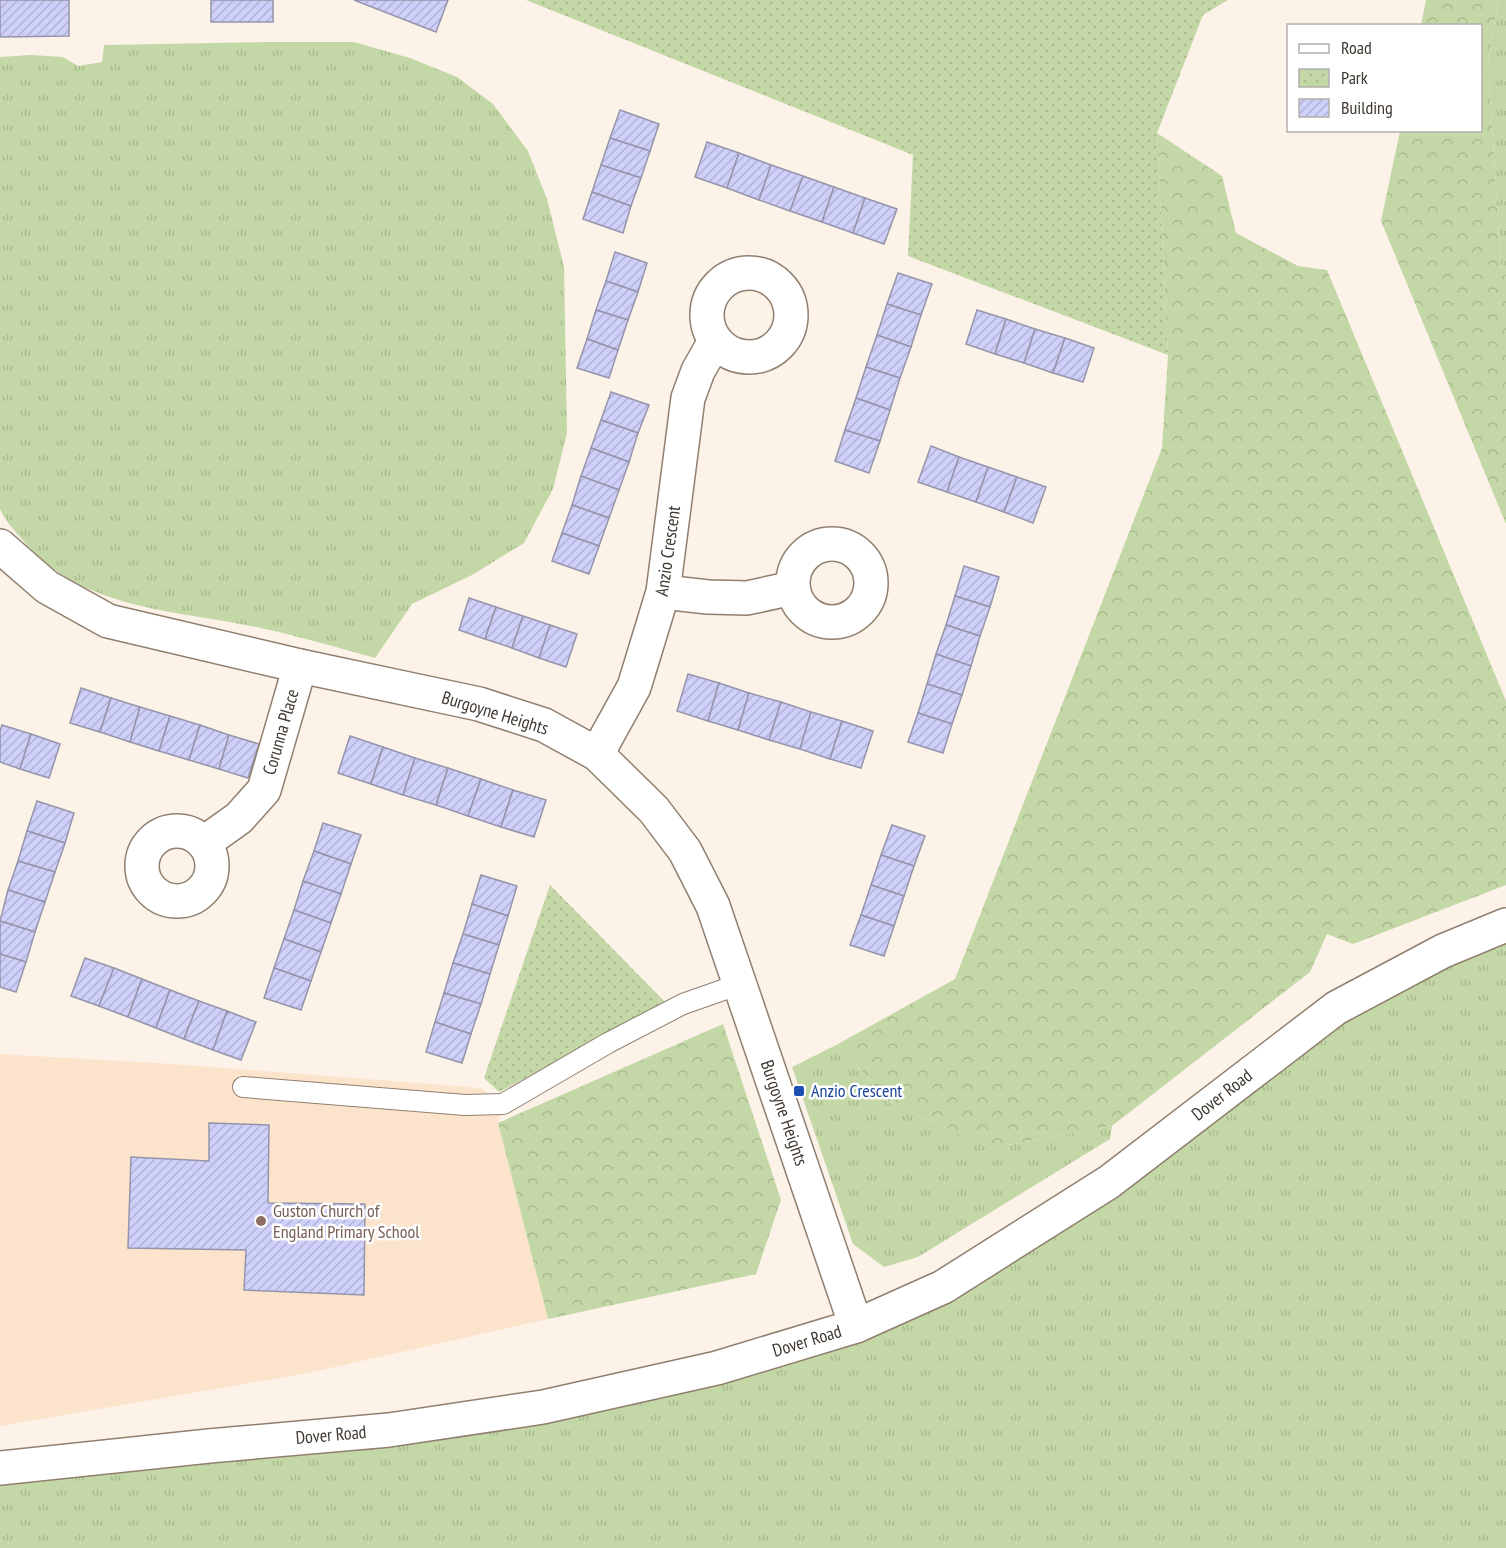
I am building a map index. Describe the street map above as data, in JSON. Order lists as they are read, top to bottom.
{
  "streets": {
    "street": [
      "Anzio Crescent",
      "Burgoyne Heights",
      "Corunna Place",
      "Dover Road"
    ]
  },
  "crossings": [
    ["Anzio Crescent", "Burgoyne Heights"],
    ["Burgoyne Heights", "Corunna Place"],
    ["Burgoyne Heights", "Dover Road"]
  ],
  "places": {
    "transit": ["Anzio Crescent"],
    "other": ["Guston Church of England Primary School"]
  },
  "legend": ["Road", "Park", "Building"]
}
